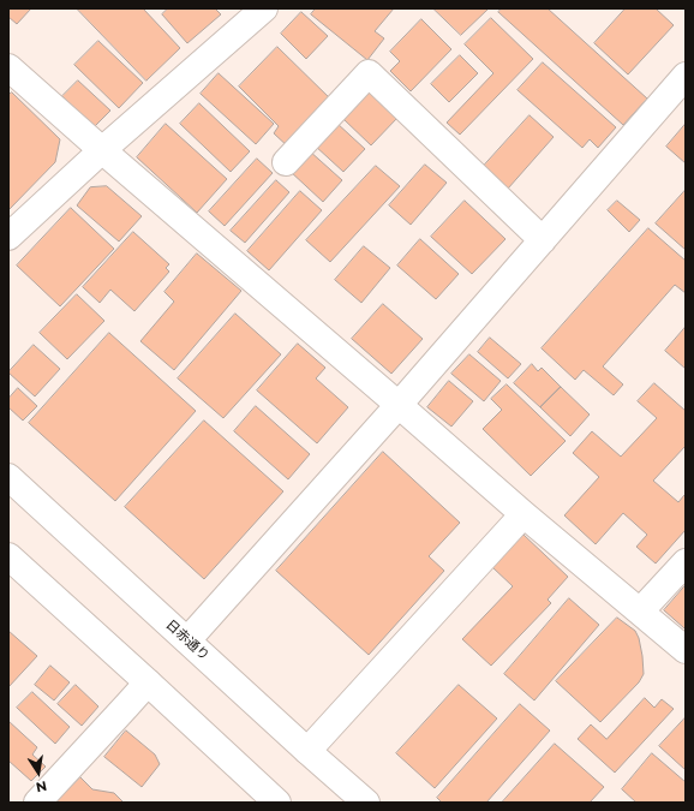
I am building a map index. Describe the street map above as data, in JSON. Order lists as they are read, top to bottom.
{
  "streets": {
    "street": ["日赤通り"]
  },
  "north": "bottom"
}
